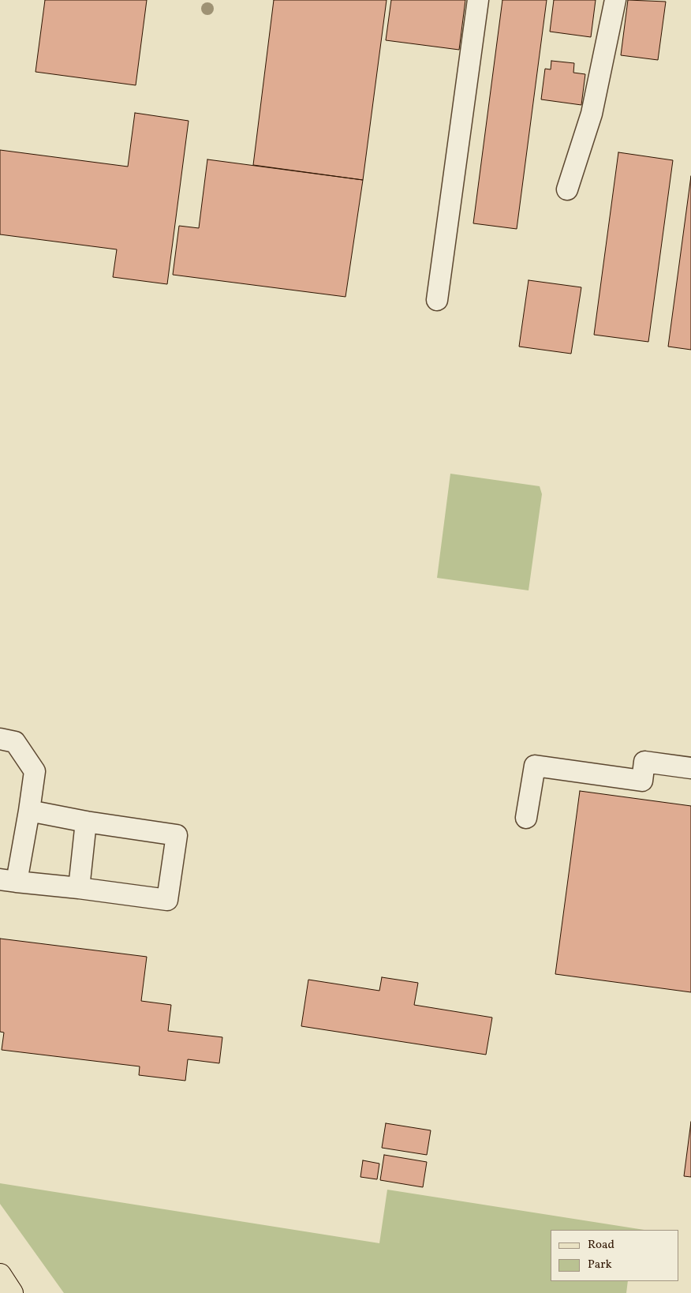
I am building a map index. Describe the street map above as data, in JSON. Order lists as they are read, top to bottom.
{
  "legend": ["Road", "Park"]
}
